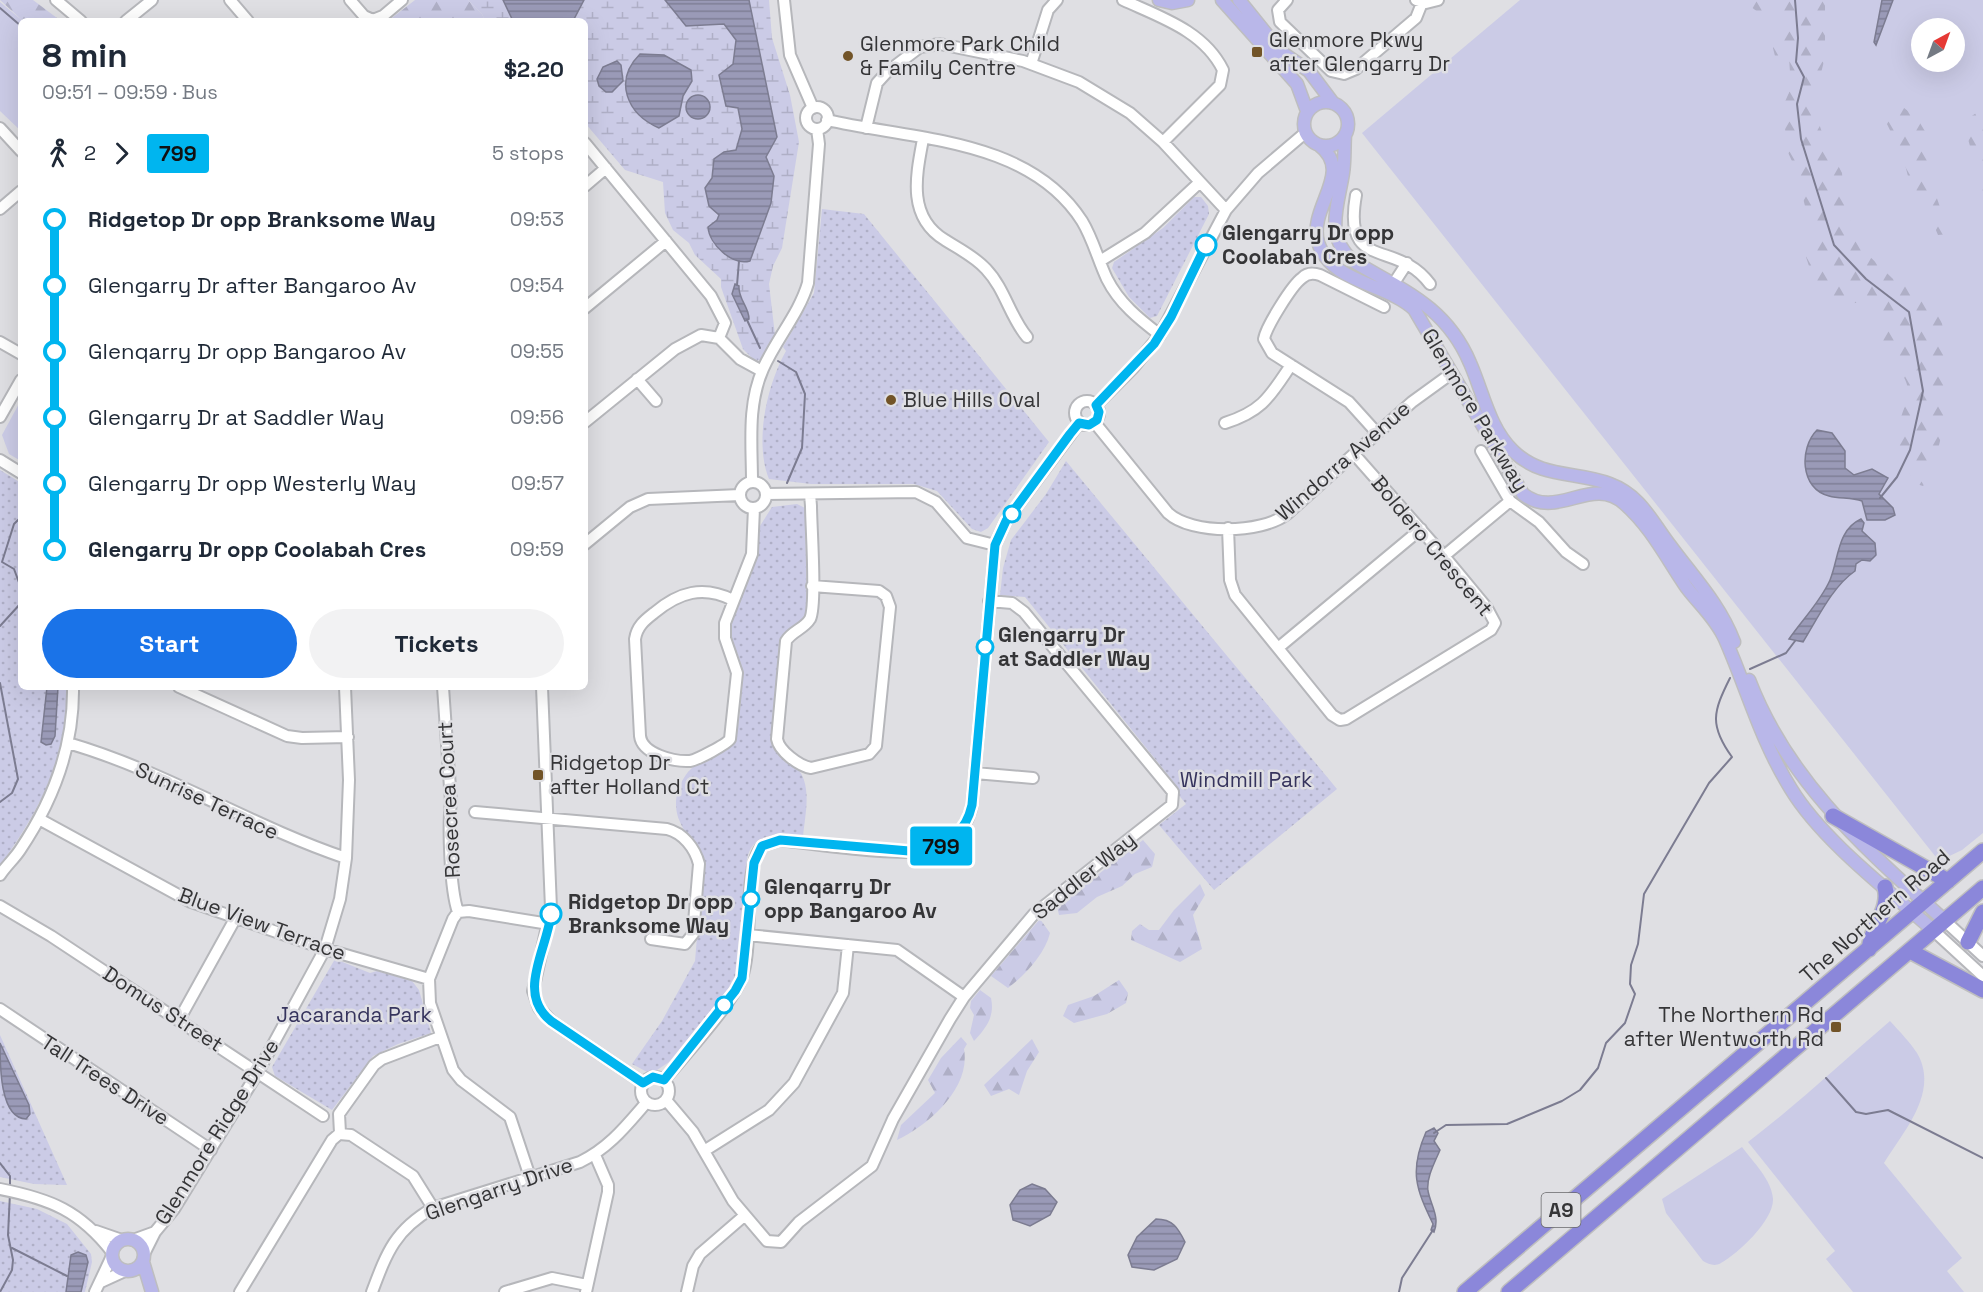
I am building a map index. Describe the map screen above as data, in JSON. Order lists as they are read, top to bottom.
{
  "streets": {
    "highway": ["The Northern Road", "A9"],
    "main road": ["Glenmore Parkway"],
    "street": [
      "Windorra Avenue",
      "Boldero Crescent",
      "Rosecrea Court",
      "Sunrise Terrace",
      "Saddler Way",
      "Blue View Terrace",
      "Domus Street",
      "Tall Trees Drive",
      "Glenmore Ridge Drive",
      "Glengarry Drive"
    ]
  },
  "crossings": [
    ["Glenmore Parkway", "Windorra Avenue"],
    ["Glenmore Parkway", "The Northern Road"],
    ["Glenmore Parkway", "A9"],
    ["Windorra Avenue", "Boldero Crescent"],
    ["Sunrise Terrace", "Glenmore Ridge Drive"],
    ["Blue View Terrace", "Glenmore Ridge Drive"],
    ["Domus Street", "Glenmore Ridge Drive"],
    ["Tall Trees Drive", "Glenmore Ridge Drive"]
  ],
  "parks": ["Windmill Park", "Jacaranda Park"],
  "places": {
    "transit": ["Glenmore Pkwy after Glengarry Dr", "Ridgetop Dr after Holland Ct", "The Northern Rd after Wentworth Rd"],
    "other": [
      "Glenmore Park Child & Family Centre",
      "Glengarry Dr opp Coolabah Cres",
      "Blue Hills Oval",
      "Glengarry Dr at Saddler Way",
      "Glenqarry Dr opp Bangaroo Av",
      "Ridgetop Dr opp Branksome Way"
    ]
  },
  "lines": ["bus line 799"],
  "north": "top right",
  "page": {
    "on_map": "799",
    "heading": ["8 min", "09:51 – 09:59 · Bus", "$2.20"],
    "legs": ["2", "799", "5 stops"],
    "list": [
      {
        "name": "Ridgetop Dr opp Branksome Way",
        "value": "09:53"
      },
      {
        "name": "Glengarry Dr after Bangaroo Av",
        "value": "09:54"
      },
      {
        "name": "Glenqarry Dr opp Bangaroo Av",
        "value": "09:55"
      },
      {
        "name": "Glengarry Dr at Saddler Way",
        "value": "09:56"
      },
      {
        "name": "Glengarry Dr opp Westerly Way",
        "value": "09:57"
      },
      {
        "name": "Glengarry Dr opp Coolabah Cres",
        "value": "09:59"
      }
    ],
    "buttons": ["Start", "Tickets"]
  }
}
